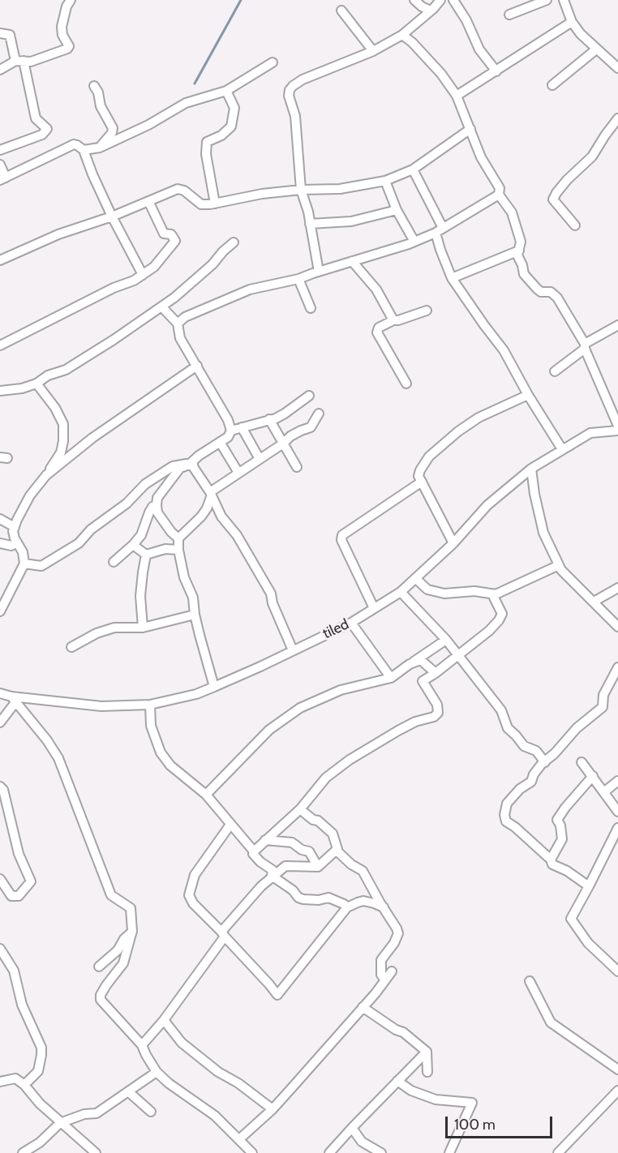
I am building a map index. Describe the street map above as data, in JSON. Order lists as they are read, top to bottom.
{
  "streets": {
    "street": ["tiled"]
  },
  "scale_bar": "100 m"
}
